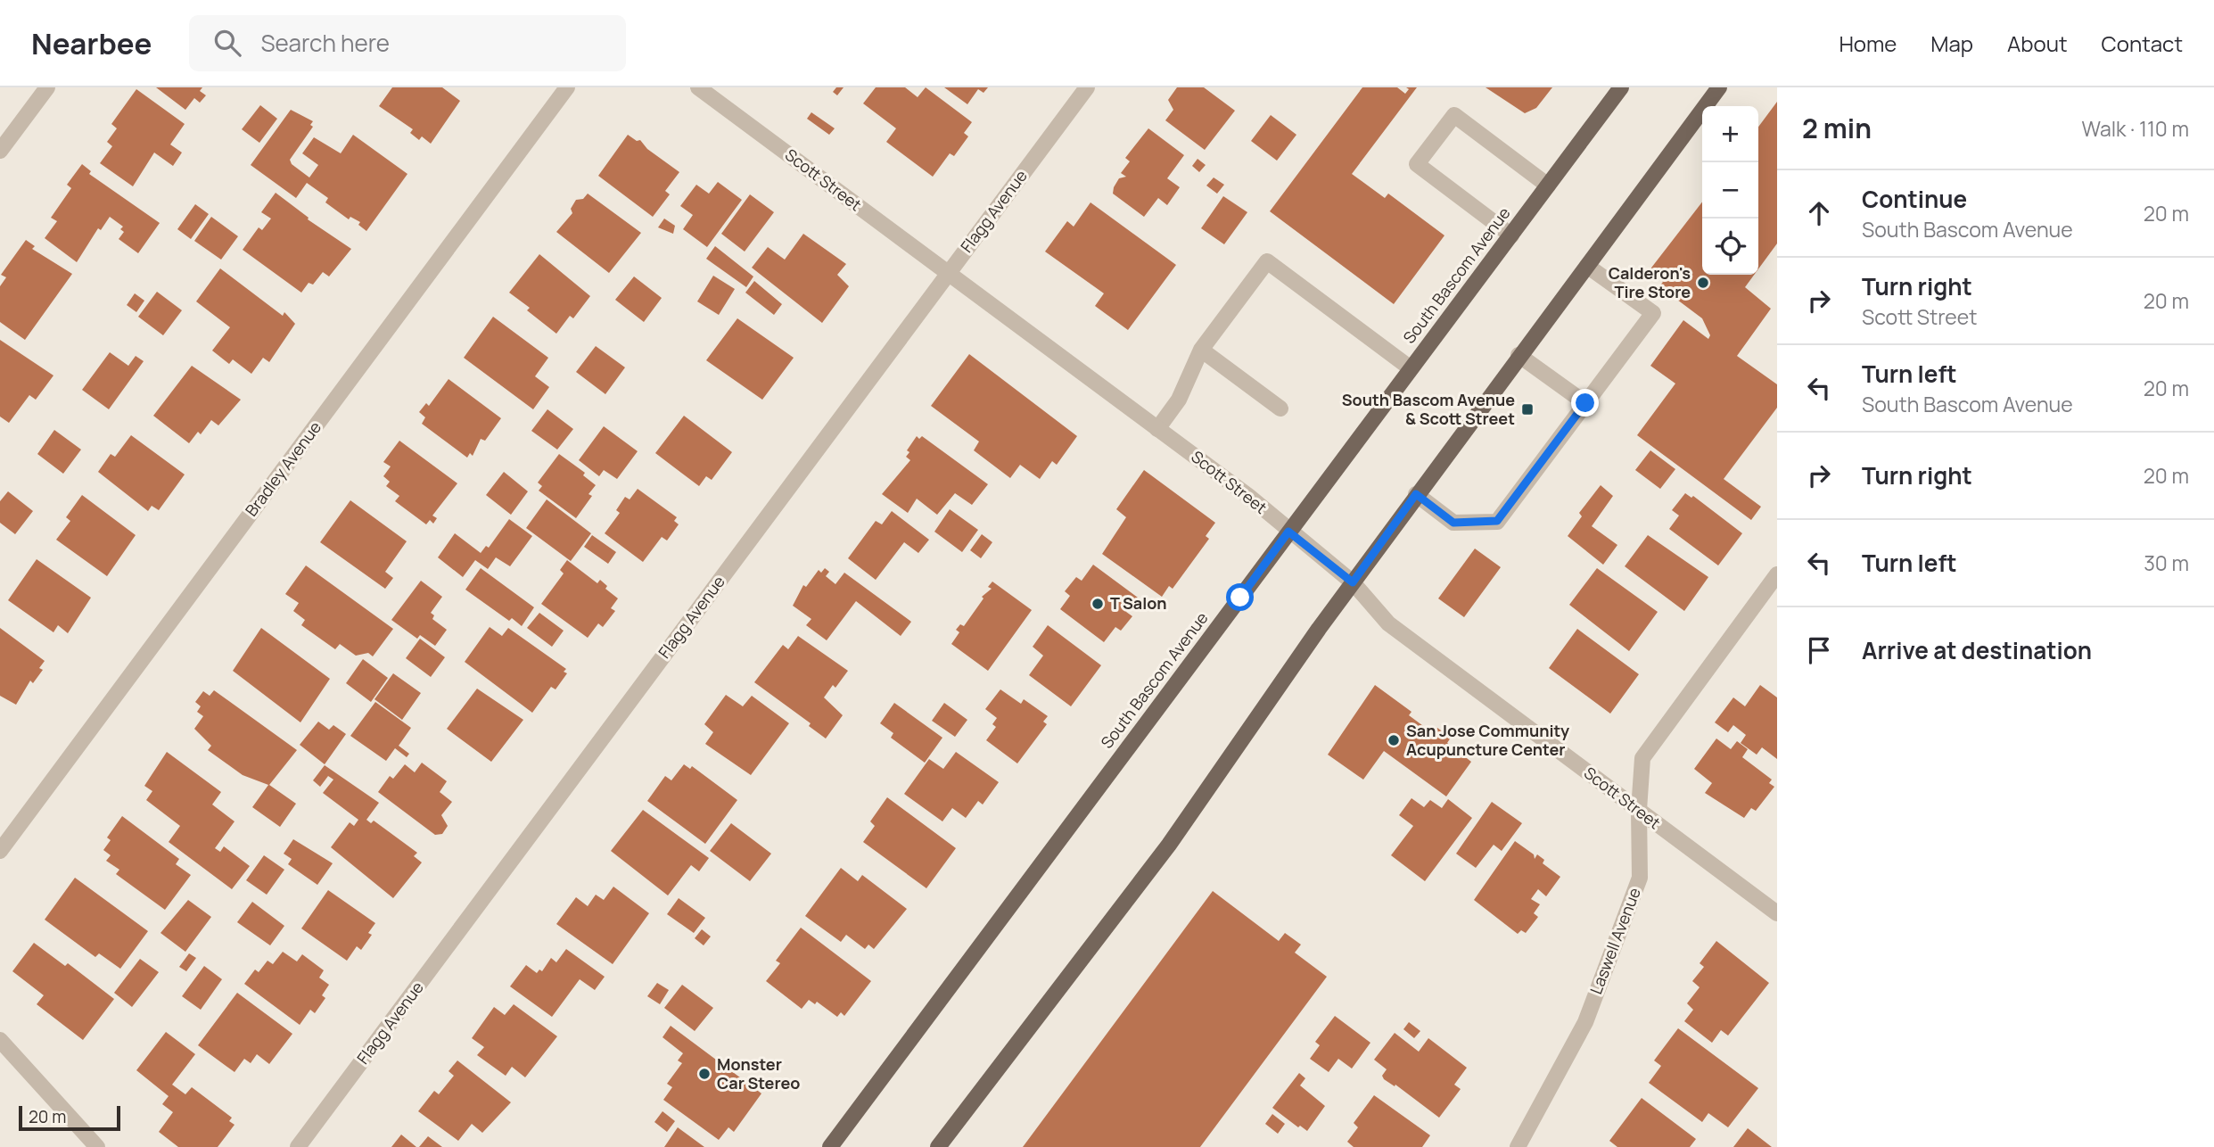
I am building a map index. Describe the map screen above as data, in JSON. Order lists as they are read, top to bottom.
{
  "streets": {
    "main road": ["South Bascom Avenue"],
    "street": [
      "Scott Street",
      "Flagg Avenue",
      "Bradley Avenue",
      "Laswell Avenue"
    ]
  },
  "crossings": [
    ["Scott Street", "Flagg Avenue"],
    ["Scott Street", "South Bascom Avenue"],
    ["Scott Street", "Laswell Avenue"]
  ],
  "places": {
    "other": [
      "Calderon's Tire Store",
      "T Salon",
      "San Jose Community Acupuncture Center",
      "Monster Car Stereo"
    ],
    "transit": ["South Bascom Avenue & Scott Street"]
  },
  "scale_bar": "20 m",
  "page": {
    "header": "Nearbee",
    "search": "Search here",
    "nav": [
      "Home",
      "Map",
      "About",
      "Contact"
    ],
    "heading": ["2 min", "Walk · 110 m"],
    "map_buttons": ["+", "−"],
    "list": [
      ["Continue", "South Bascom Avenue", "20 m"],
      ["Turn right", "Scott Street", "20 m"],
      ["Turn left", "South Bascom Avenue", "20 m"],
      ["Turn right", "20 m"],
      ["Turn left", "30 m"],
      "Arrive at destination"
    ],
    "scale": "20 m"
  }
}
